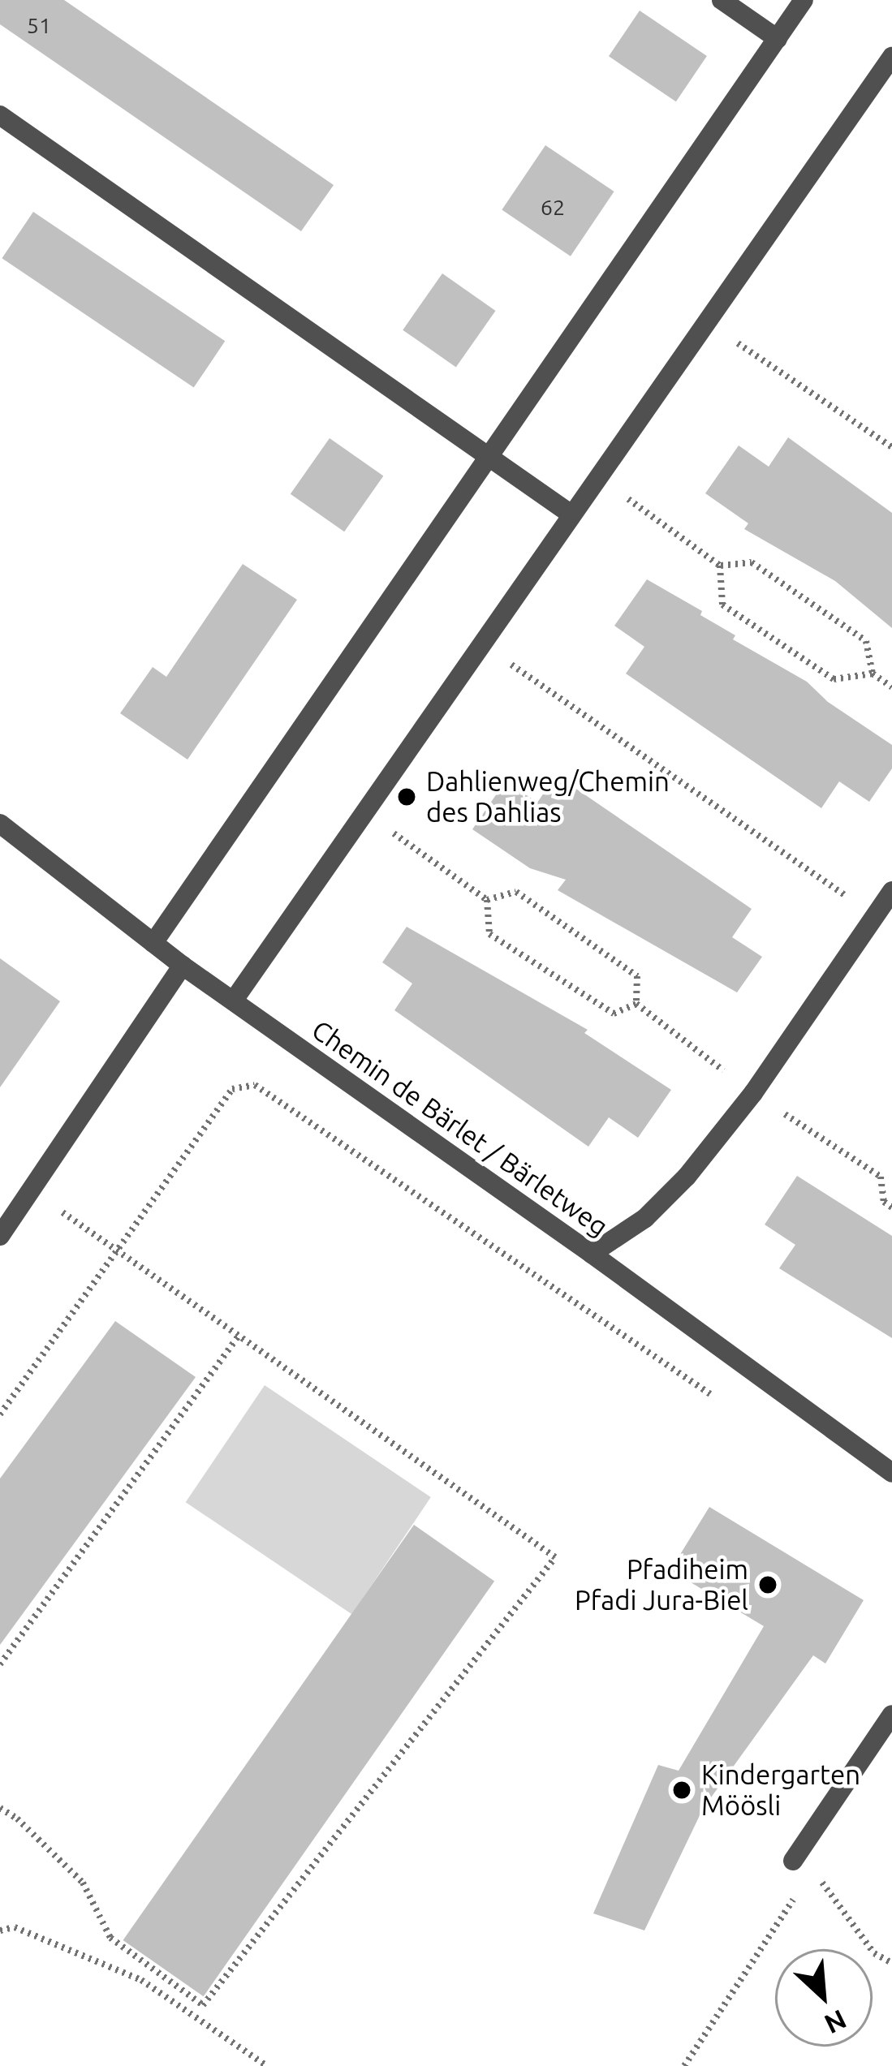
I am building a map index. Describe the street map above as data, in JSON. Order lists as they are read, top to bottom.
{
  "streets": {
    "street": ["Chemin de Bärlet / Bärletweg"]
  },
  "places": ["Dahlienweg/Chemin des Dahlias", "Pfadiheim Pfadi Jura-Biel", "Kindergarten Möösli"],
  "house_numbers": ["51", "62"],
  "north": "bottom right"
}
